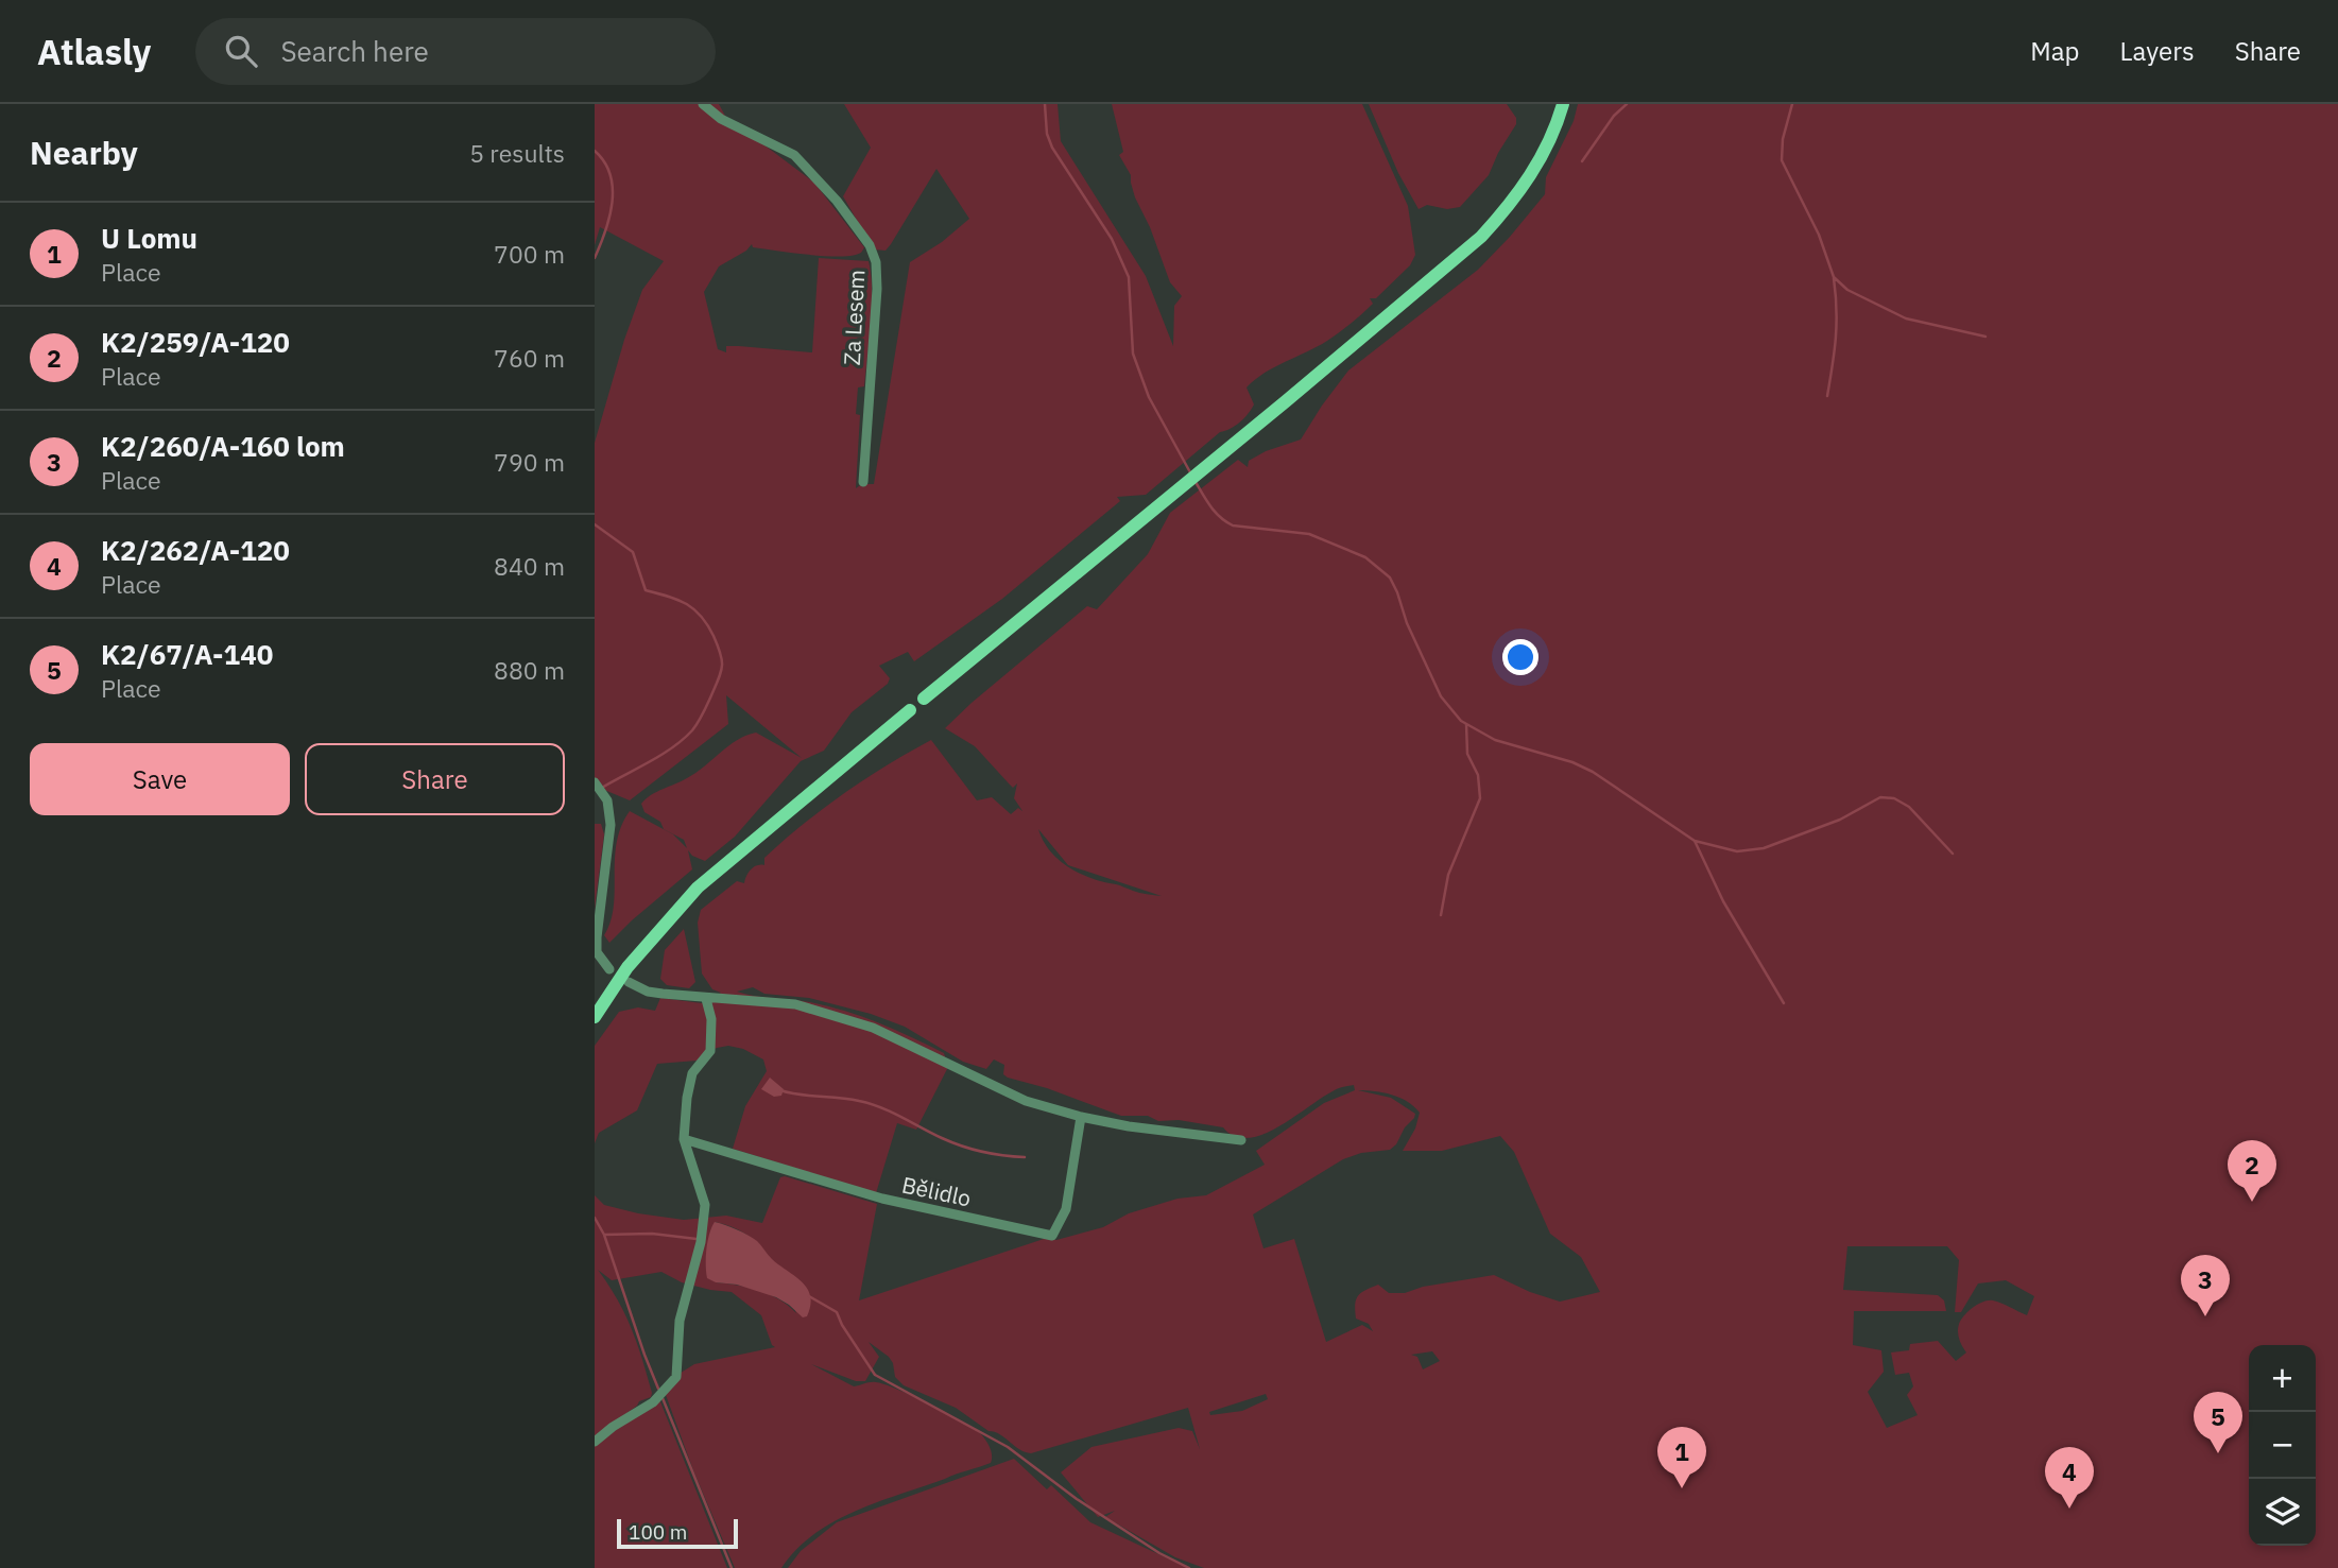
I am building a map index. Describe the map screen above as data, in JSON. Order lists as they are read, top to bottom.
{
  "streets": {
    "street": ["Za Lesem", "Bělidlo"]
  },
  "scale_bar": "100 m",
  "page": {
    "header": "Atlasly",
    "search": "Search here",
    "nav": ["Map", "Layers", "Share"],
    "heading": ["Nearby", "5 results"],
    "list": [
      {
        "mark": "1",
        "name": "U Lomu",
        "note": "Place",
        "value": "700 m"
      },
      {
        "mark": "2",
        "name": "K2/259/A-120",
        "note": "Place",
        "value": "760 m"
      },
      {
        "mark": "3",
        "name": "K2/260/A-160 lom",
        "note": "Place",
        "value": "790 m"
      },
      {
        "mark": "4",
        "name": "K2/262/A-120",
        "note": "Place",
        "value": "840 m"
      },
      {
        "mark": "5",
        "name": "K2/67/A-140",
        "note": "Place",
        "value": "880 m"
      }
    ],
    "buttons": ["Save", "Share"],
    "pins": [
      "2",
      "3",
      "5",
      "1",
      "4"
    ],
    "map_buttons": ["+", "−"],
    "scale": "100 m"
  }
}
